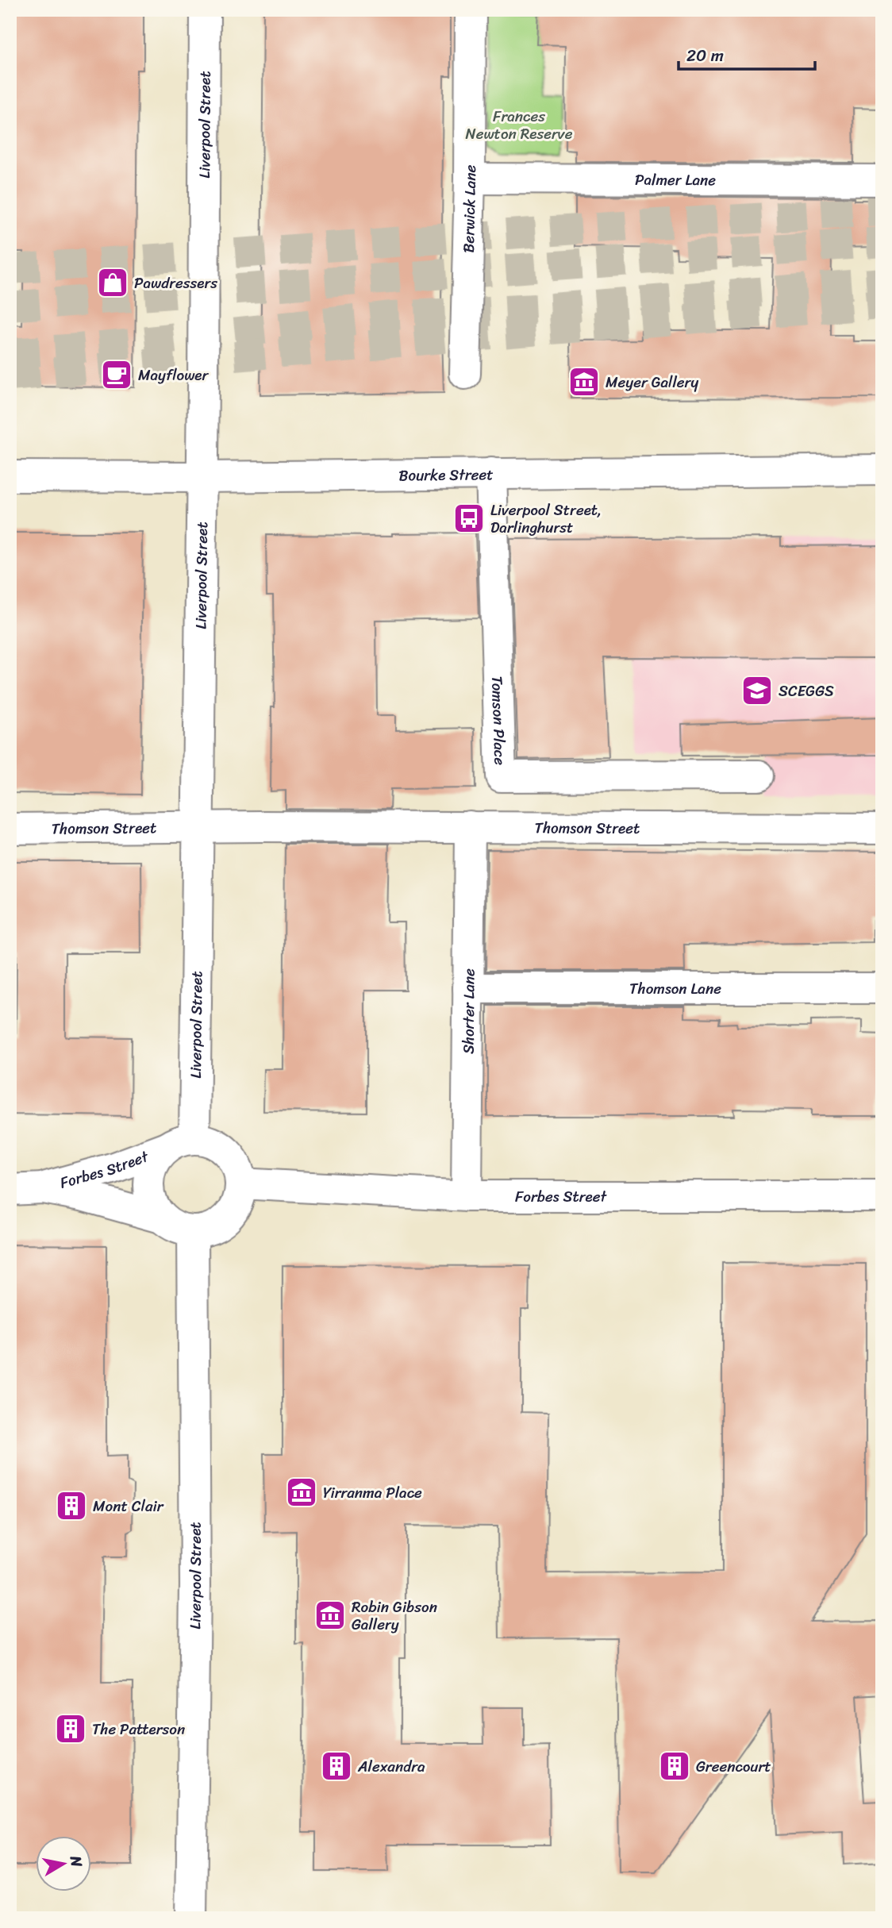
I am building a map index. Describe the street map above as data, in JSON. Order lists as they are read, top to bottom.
{
  "streets": {
    "street": [
      "Liverpool Street",
      "Palmer Lane",
      "Berwick Lane",
      "Bourke Street",
      "Tomson Place",
      "Thomson Street",
      "Thomson Lane",
      "Shorter Lane",
      "Forbes Street"
    ]
  },
  "crossings": [
    ["Liverpool Street", "Bourke Street"],
    ["Liverpool Street", "Thomson Street"],
    ["Liverpool Street", "Forbes Street"],
    ["Palmer Lane", "Berwick Lane"],
    ["Bourke Street", "Tomson Place"],
    ["Thomson Street", "Shorter Lane"],
    ["Thomson Lane", "Shorter Lane"],
    ["Shorter Lane", "Forbes Street"]
  ],
  "parks": ["Frances Newton Reserve"],
  "places": {
    "shop": ["Pawdressers"],
    "cafe": ["Mayflower"],
    "museum": ["Meyer Gallery", "Yirranma Place", "Robin Gibson Gallery"],
    "bus stop": ["Liverpool Street, Darlinghurst"],
    "school or university": ["SCEGGS"],
    "building": [
      "Mont Clair",
      "The Patterson",
      "Alexandra",
      "Greencourt"
    ]
  },
  "scale_bar": "20 m",
  "north": "right"
}
